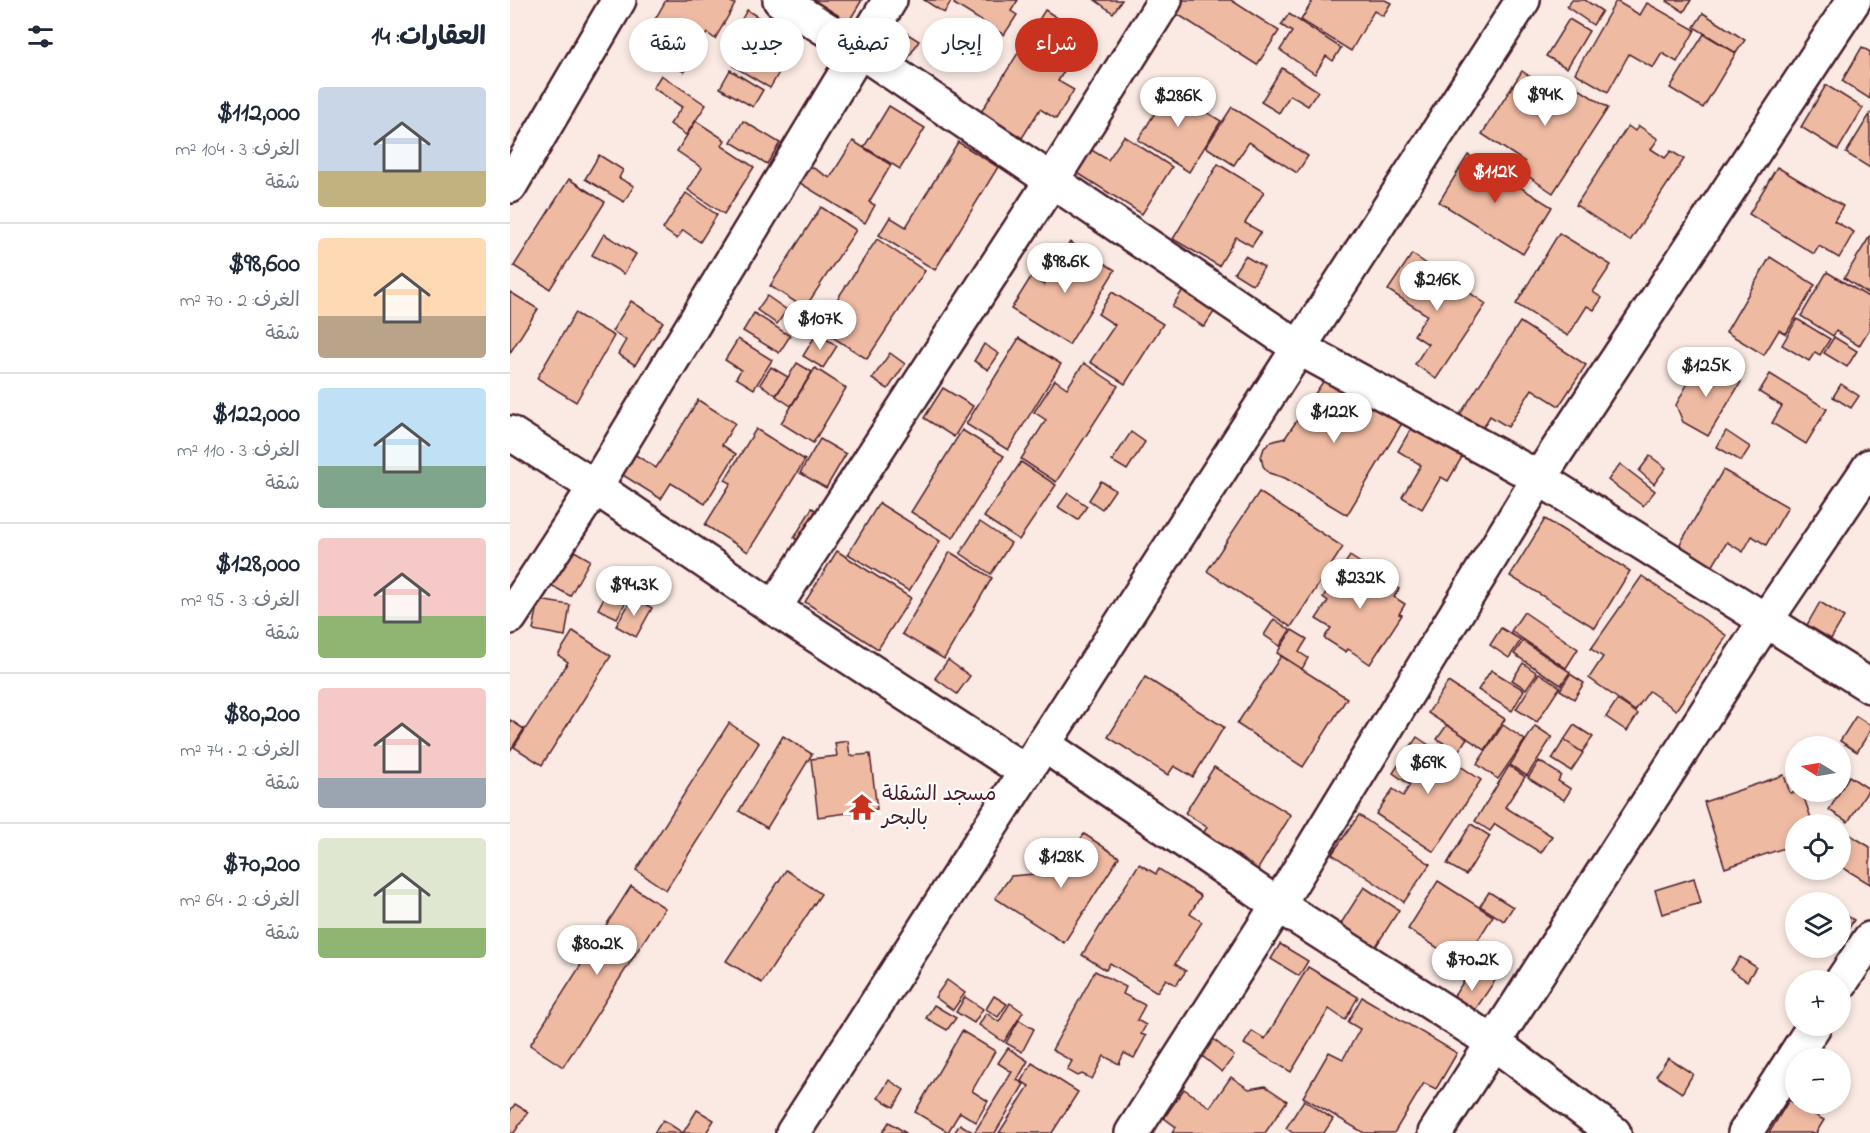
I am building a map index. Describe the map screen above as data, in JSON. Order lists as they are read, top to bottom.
{
  "places": {
    "temple": ["مسجد الشقلة بالبحر"]
  },
  "north": "left",
  "page": {
    "heading": "العقارات: 14",
    "chip": [
      "شراء",
      "إيجار",
      "تصفية",
      "جديد",
      "شقة"
    ],
    "list": [
      {
        "name": "$112,000",
        "note": "الغرف: 3 · 104 m² · شقة"
      },
      {
        "name": "$98,600",
        "note": "الغرف: 2 · 70 m² · شقة"
      },
      {
        "name": "$122,000",
        "note": "الغرف: 3 · 110 m² · شقة"
      },
      {
        "name": "$128,000",
        "note": "الغرف: 3 · 95 m² · شقة"
      },
      {
        "name": "$80,200",
        "note": "الغرف: 2 · 74 m² · شقة"
      },
      {
        "name": "$70,200",
        "note": "الغرف: 2 · 64 m² · شقة"
      }
    ],
    "price": [
      "$94K",
      "$286K",
      "$112K",
      "$98.6K",
      "$216K",
      "$107K",
      "$125K",
      "$122K",
      "$232K",
      "$94.3K",
      "$69K",
      "$128K",
      "$80.2K",
      "$70.2K"
    ],
    "map_buttons": ["+", "−"]
  }
}
